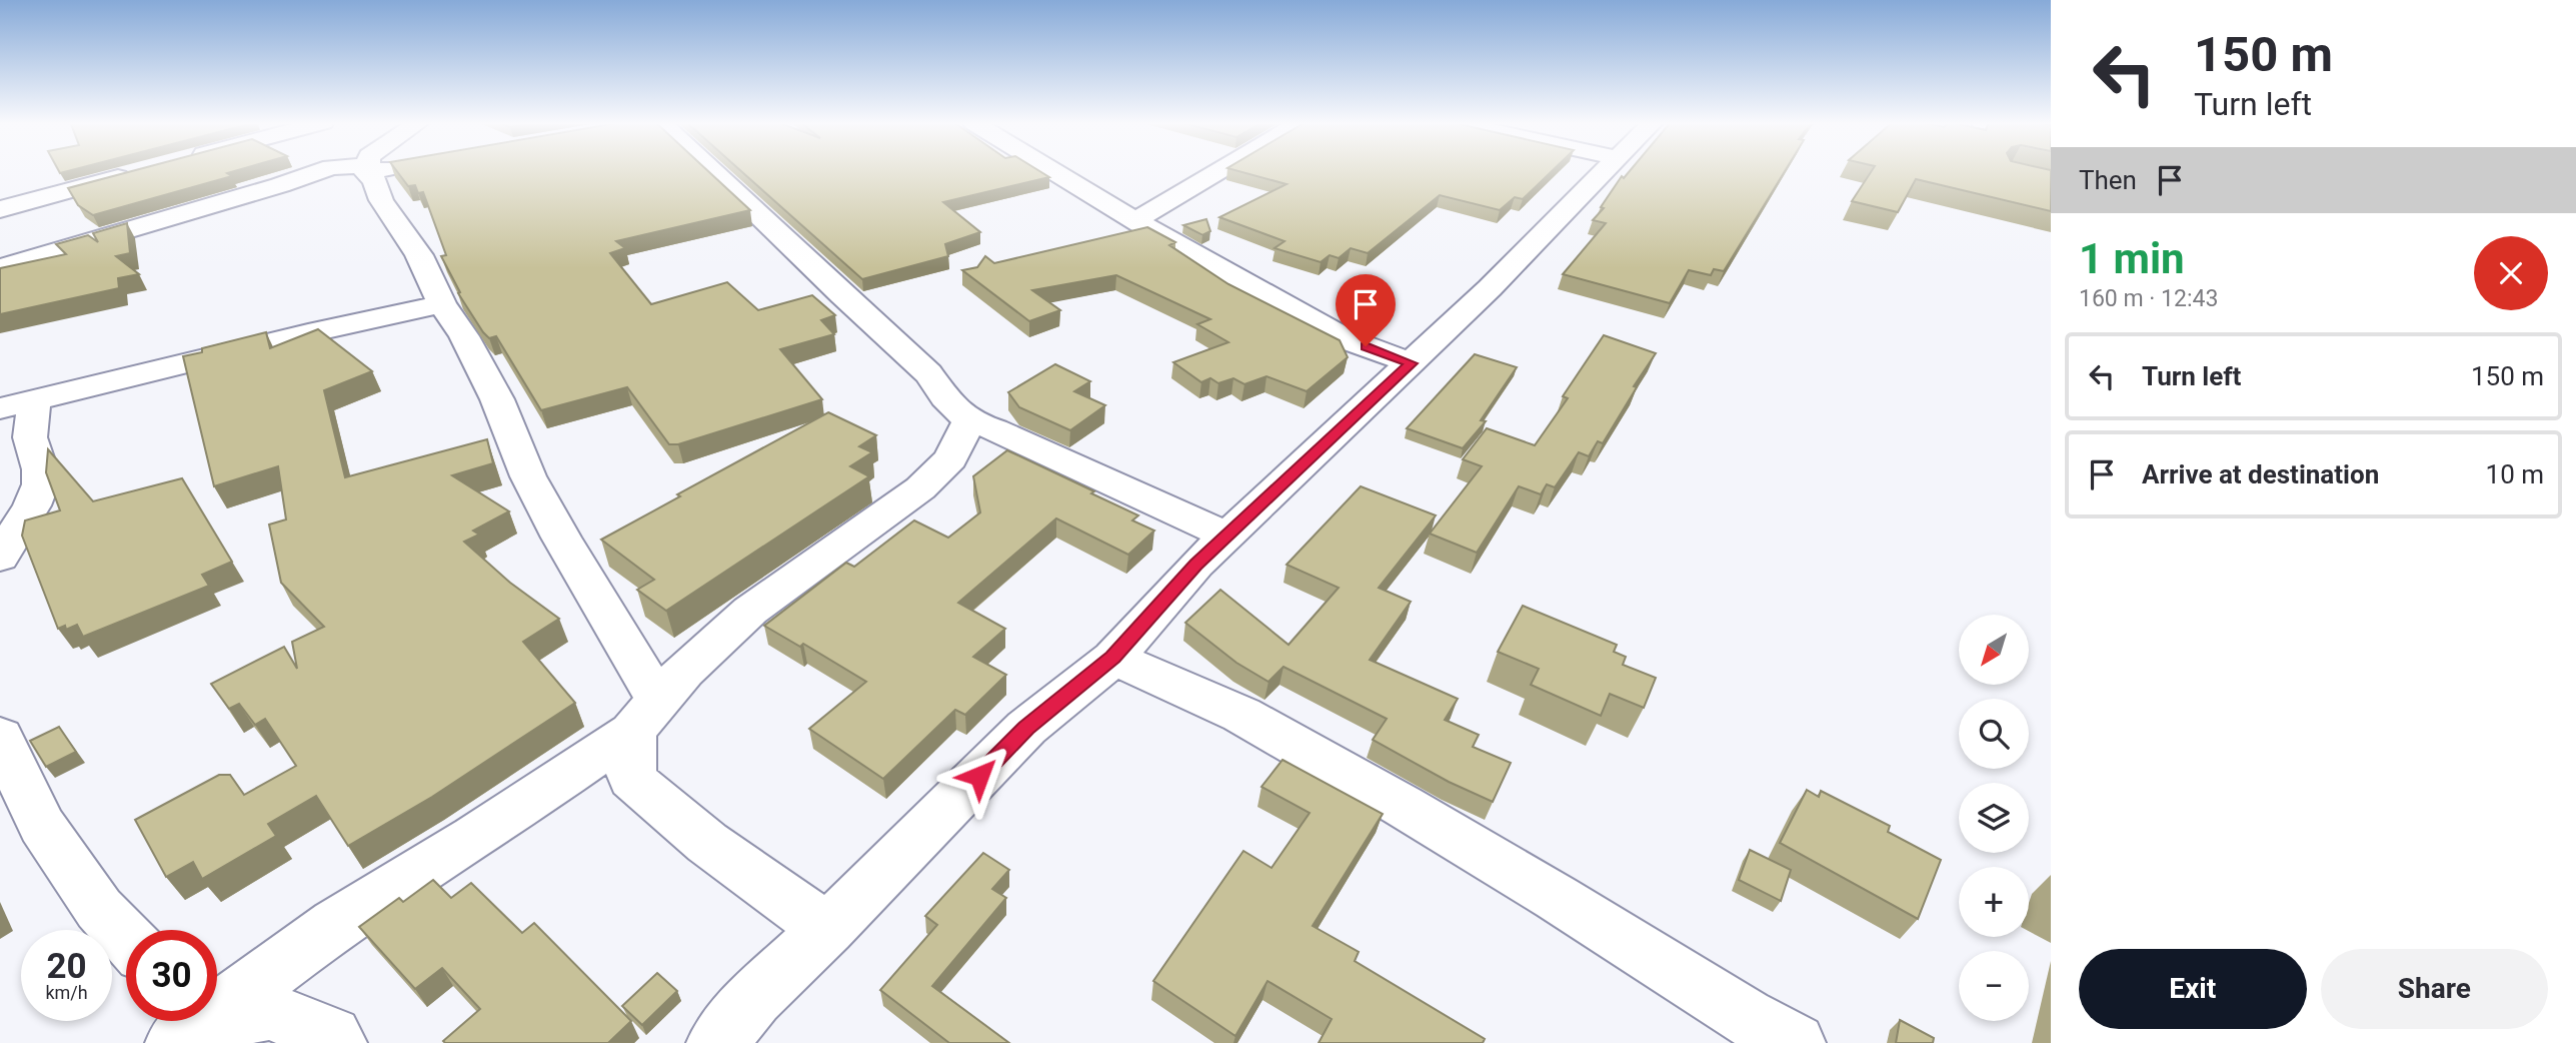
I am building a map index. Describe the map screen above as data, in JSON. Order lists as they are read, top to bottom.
{
  "north": "bottom left",
  "page": {
    "turn": ["150 m", "Turn left"],
    "then": "Then",
    "heading": ["1 min", "160 m · 12:43"],
    "list": [
      {
        "name": "Turn left",
        "value": "150 m"
      },
      {
        "name": "Arrive at destination",
        "value": "10 m"
      }
    ],
    "map_buttons": ["+", "−"],
    "speed": "20 km/h",
    "limit": "30",
    "buttons": ["Exit", "Share"]
  }
}
